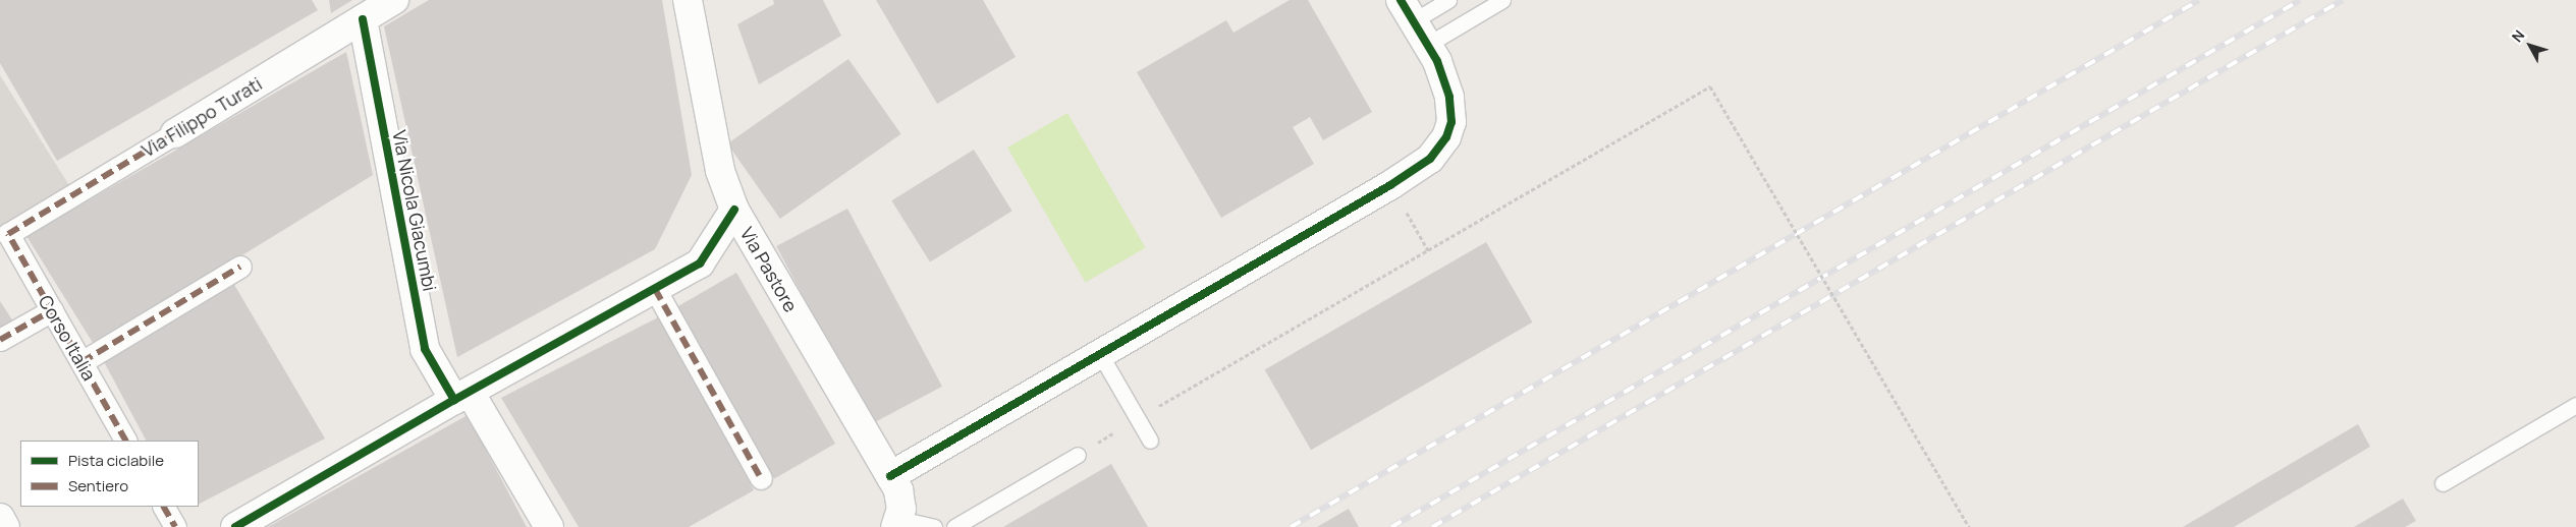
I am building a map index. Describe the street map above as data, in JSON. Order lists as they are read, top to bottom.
{
  "streets": {
    "street": [
      "Via Filippo Turati",
      "Via Nicola Giacumbi",
      "Via Pastore",
      "Corso Italia"
    ]
  },
  "crossings": [
    ["Via Filippo Turati", "Via Nicola Giacumbi"],
    ["Via Filippo Turati", "Corso Italia"]
  ],
  "legend": ["Pista ciclabile", "Sentiero"],
  "north": "top left"
}
